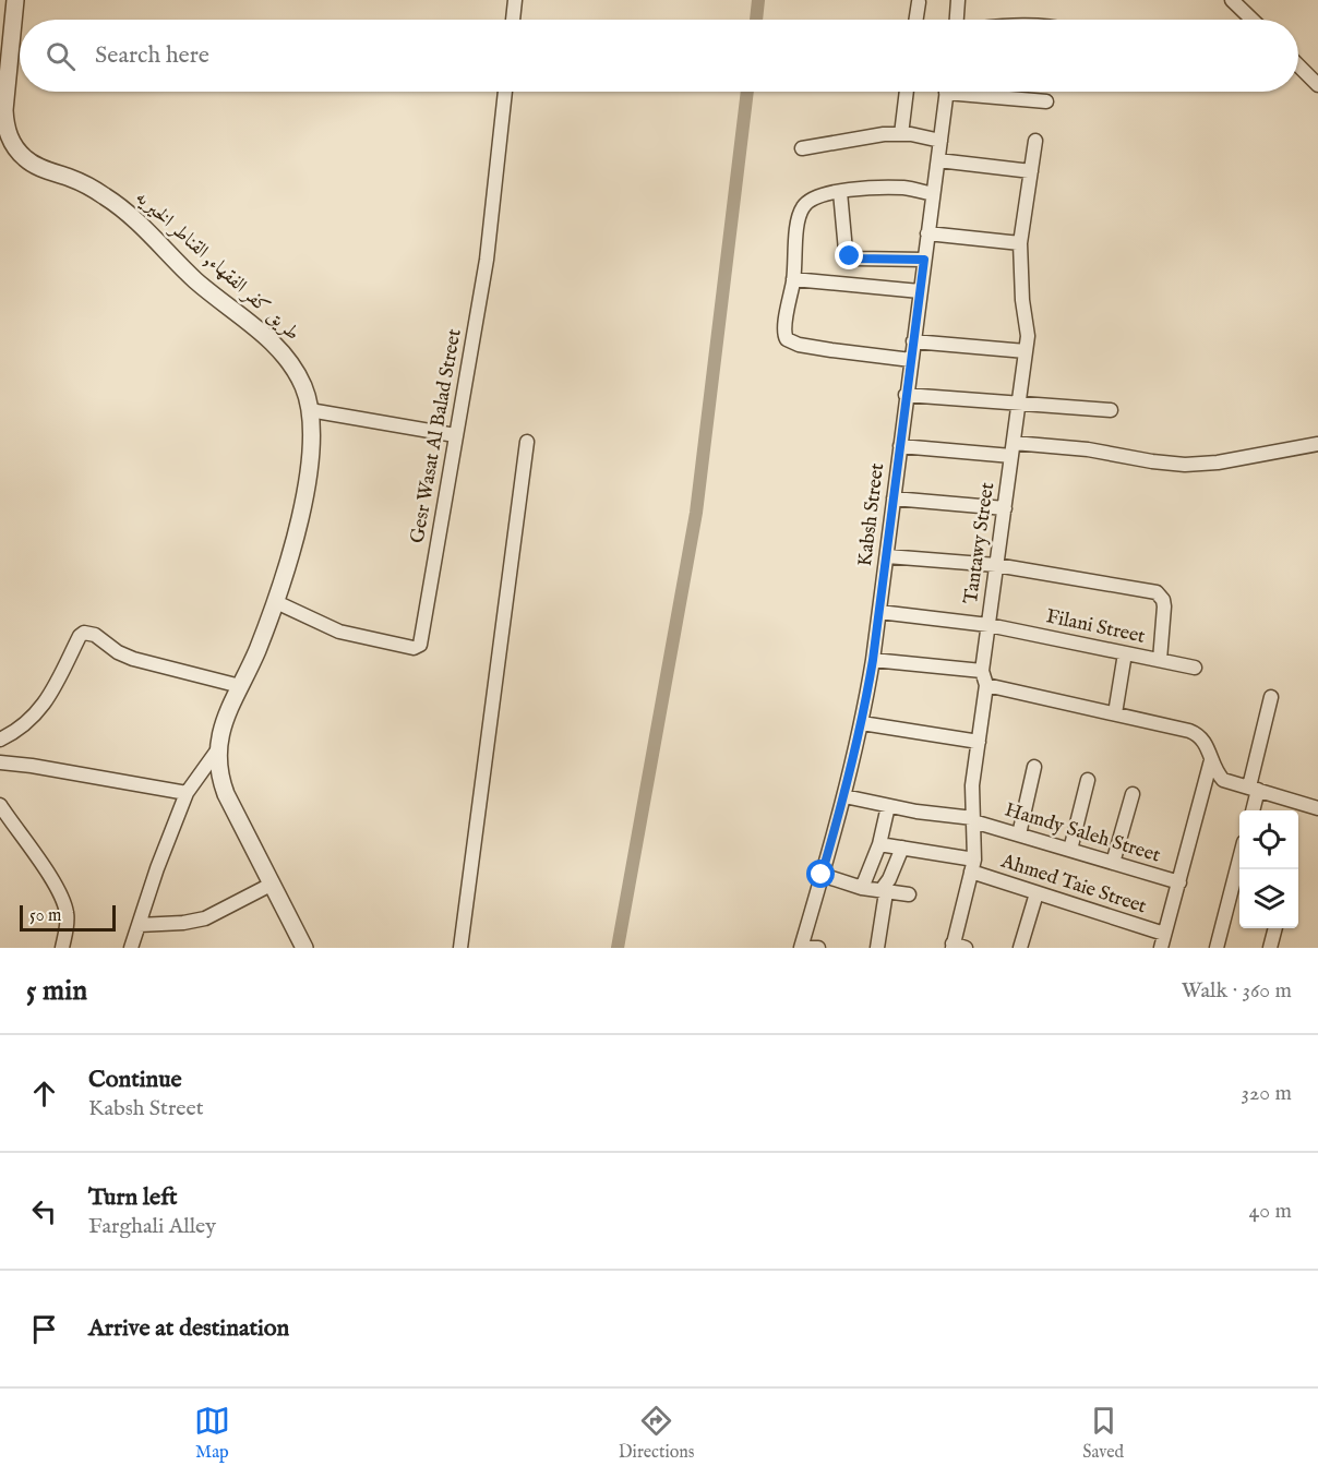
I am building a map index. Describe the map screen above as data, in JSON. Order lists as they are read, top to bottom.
{
  "streets": {
    "street": [
      "طريق كفر الفقهاء, القناطر الخيريه",
      "Gesr Wasat Al Balad Street",
      "Kabsh Street",
      "Tantawy Street",
      "Filani Street",
      "Hamdy Saleh Street",
      "Ahmed Taie Street"
    ]
  },
  "crossings": [
    ["طريق كفر الفقهاء, القناطر الخيريه", "Gesr Wasat Al Balad Street"],
    ["Kabsh Street", "Filani Street"],
    ["Kabsh Street", "Hamdy Saleh Street"],
    ["Tantawy Street", "Filani Street"],
    ["Tantawy Street", "Hamdy Saleh Street"],
    ["Tantawy Street", "Ahmed Taie Street"]
  ],
  "scale_bar": "50 m",
  "page": {
    "search": "Search here",
    "scale": "50 m",
    "heading": ["5 min", "Walk · 360 m"],
    "list": [
      ["Continue", "Kabsh Street", "320 m"],
      ["Turn left", "Farghali Alley", "40 m"],
      "Arrive at destination"
    ],
    "nav": ["Map", "Directions", "Saved"]
  }
}
